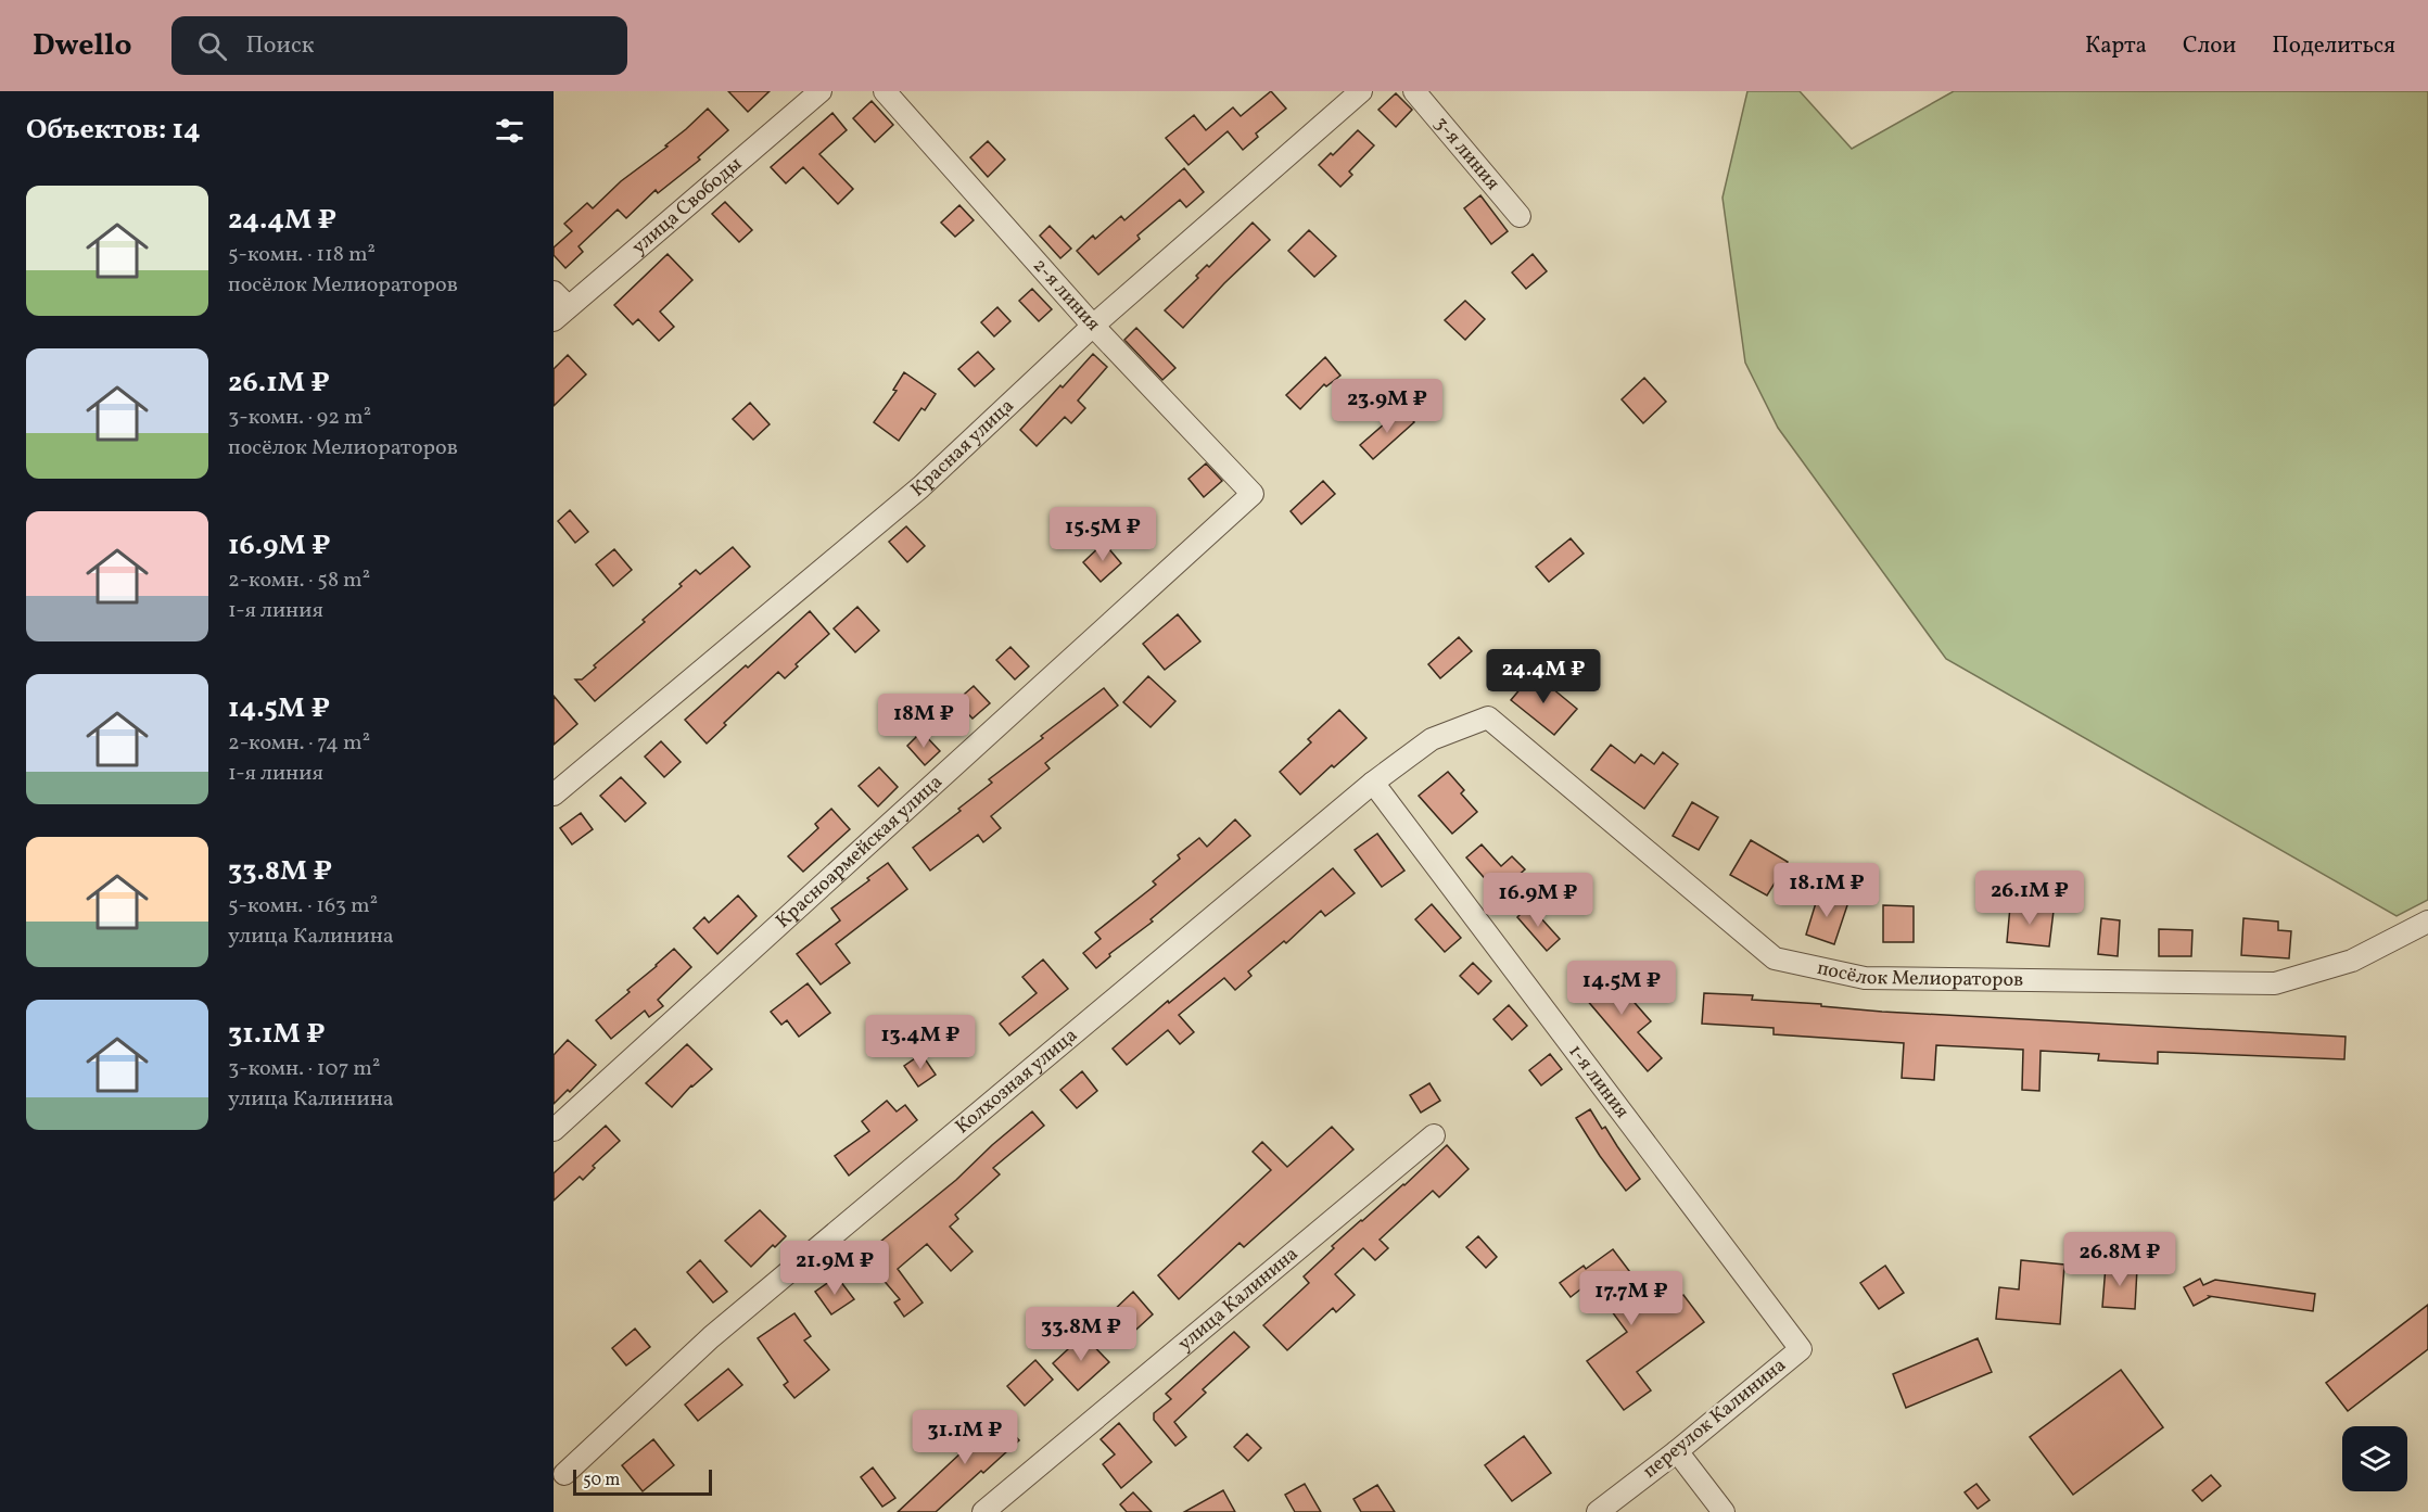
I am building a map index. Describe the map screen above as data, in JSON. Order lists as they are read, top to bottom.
{
  "streets": {
    "street": [
      "3-я линия",
      "улица Свободы",
      "2-я линия",
      "Красная улица",
      "Красноармейская улица",
      "посёлок Мелиораторов",
      "1-я линия",
      "Колхозная улица",
      "улица Калинина",
      "переулок Калинина"
    ]
  },
  "crossings": [
    ["2-я линия", "Красная улица"],
    ["2-я линия", "Красноармейская улица"],
    ["посёлок Мелиораторов", "Колхозная улица"],
    ["1-я линия", "Колхозная улица"],
    ["1-я линия", "переулок Калинина"]
  ],
  "scale_bar": "50 m",
  "page": {
    "header": "Dwello",
    "search": "Поиск",
    "nav": ["Карта", "Слои", "Поделиться"],
    "heading": "Объектов: 14",
    "list": [
      {
        "name": "24.4M ₽",
        "note": "5-комн. · 118 m² · посёлок Мелиораторов"
      },
      {
        "name": "26.1M ₽",
        "note": "3-комн. · 92 m² · посёлок Мелиораторов"
      },
      {
        "name": "16.9M ₽",
        "note": "2-комн. · 58 m² · 1-я линия"
      },
      {
        "name": "14.5M ₽",
        "note": "2-комн. · 74 m² · 1-я линия"
      },
      {
        "name": "33.8M ₽",
        "note": "5-комн. · 163 m² · улица Калинина"
      },
      {
        "name": "31.1M ₽",
        "note": "3-комн. · 107 m² · улица Калинина"
      }
    ],
    "price": [
      "23.9M ₽",
      "15.5M ₽",
      "24.4M ₽",
      "18M ₽",
      "18.1M ₽",
      "26.1M ₽",
      "16.9M ₽",
      "14.5M ₽",
      "13.4M ₽",
      "26.8M ₽",
      "21.9M ₽",
      "17.7M ₽",
      "33.8M ₽",
      "31.1M ₽"
    ],
    "scale": "50 m"
  }
}
